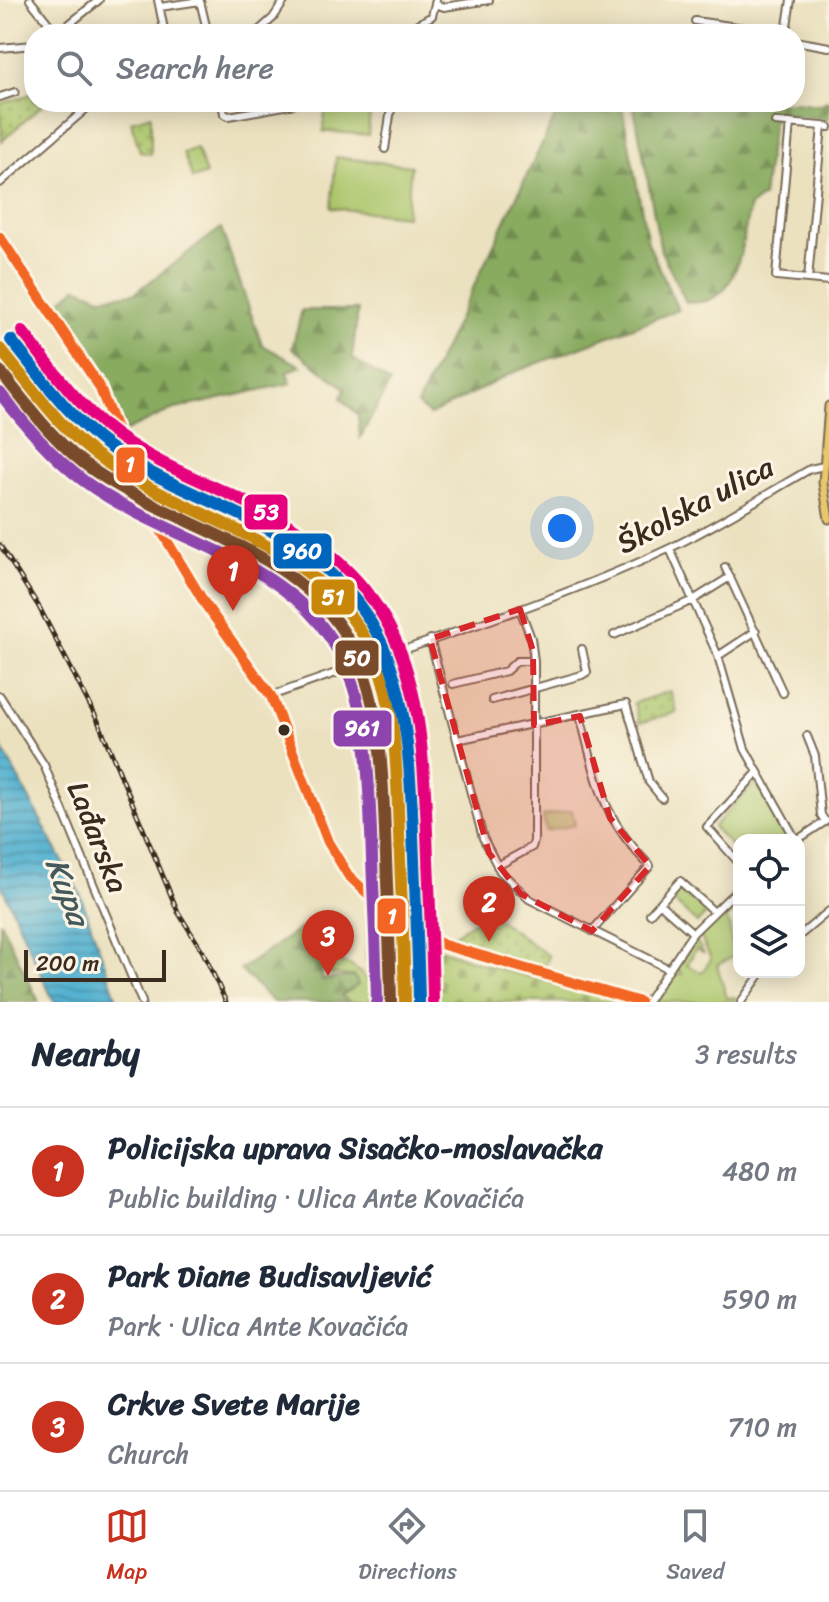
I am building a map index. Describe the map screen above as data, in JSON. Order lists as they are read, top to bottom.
{
  "streets": {
    "street": ["Školska ulica", "Lađarska"]
  },
  "water": ["Kupa"],
  "lines": [
    "transit line 1",
    "transit line 53",
    "transit line 960",
    "transit line 51",
    "transit line 50",
    "transit line 961"
  ],
  "scale_bar": "200 m",
  "page": {
    "search": "Search here",
    "pins": ["1", "2", "3"],
    "scale": "200 m",
    "heading": ["Nearby", "3 results"],
    "list": [
      {
        "mark": "1",
        "name": "Policijska uprava Sisačko-moslavačka",
        "note": "Public building · Ulica Ante Kovačića",
        "value": "480 m"
      },
      {
        "mark": "2",
        "name": "Park Diane Budisavljević",
        "note": "Park · Ulica Ante Kovačića",
        "value": "590 m"
      },
      {
        "mark": "3",
        "name": "Crkve Svete Marije",
        "note": "Church",
        "value": "710 m"
      }
    ],
    "nav": ["Map", "Directions", "Saved"]
  }
}
